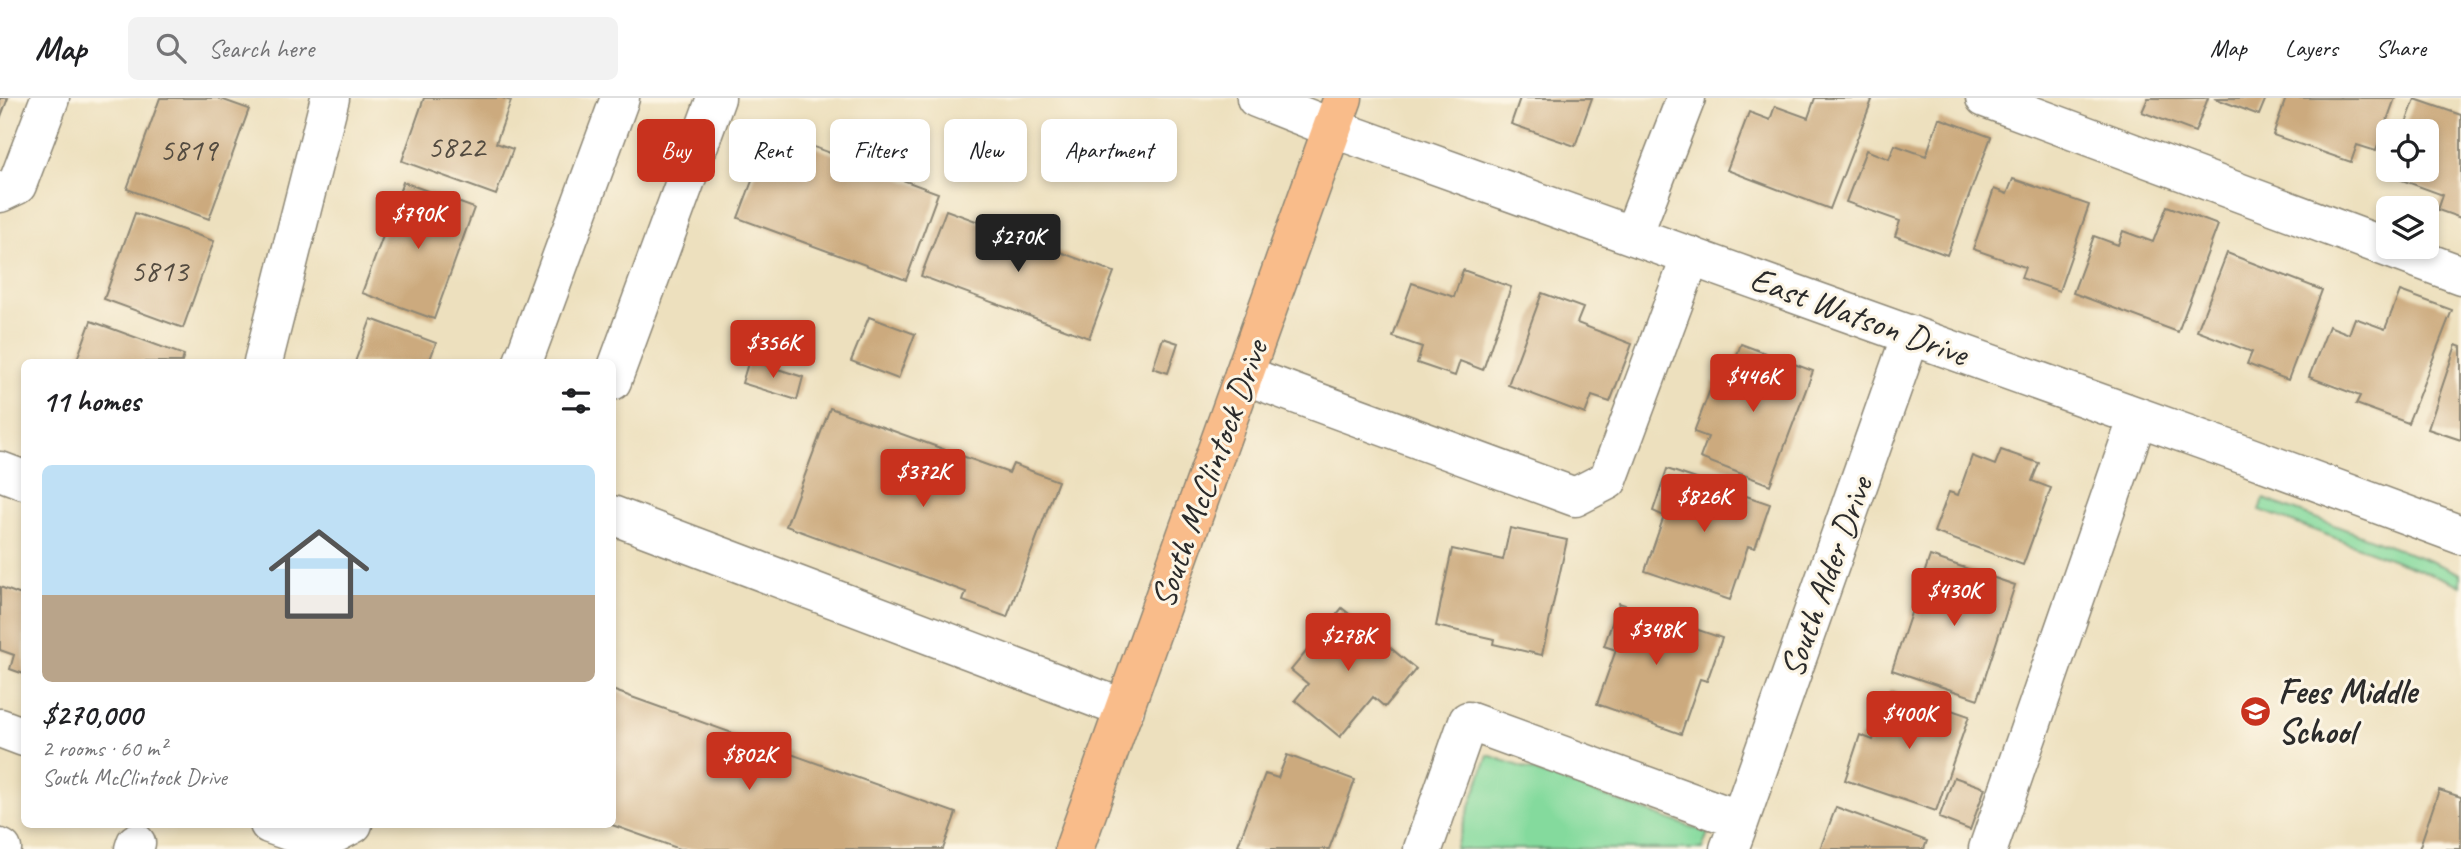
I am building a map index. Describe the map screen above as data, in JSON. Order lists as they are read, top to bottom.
{
  "streets": {
    "main road": ["South McClintock Drive"],
    "street": ["East Watson Drive", "South Alder Drive"]
  },
  "crossings": [
    ["East Watson Drive", "South McClintock Drive"],
    ["East Watson Drive", "South Alder Drive"]
  ],
  "places": {
    "school or university": ["Fees Middle School"]
  },
  "house_numbers": ["5822", "5819", "5813"],
  "page": {
    "header": "Map",
    "search": "Search here",
    "nav": ["Map", "Layers", "Share"],
    "chip": [
      "Buy",
      "Rent",
      "Filters",
      "New",
      "Apartment"
    ],
    "price": [
      "$790K",
      "$270K",
      "$356K",
      "$446K",
      "$372K",
      "$826K",
      "$430K",
      "$348K",
      "$278K",
      "$400K",
      "$802K"
    ],
    "heading": "11 homes",
    "list": [
      {
        "name": "$270,000",
        "note": "2 rooms · 60 m² · South McClintock Drive"
      }
    ]
  }
}
